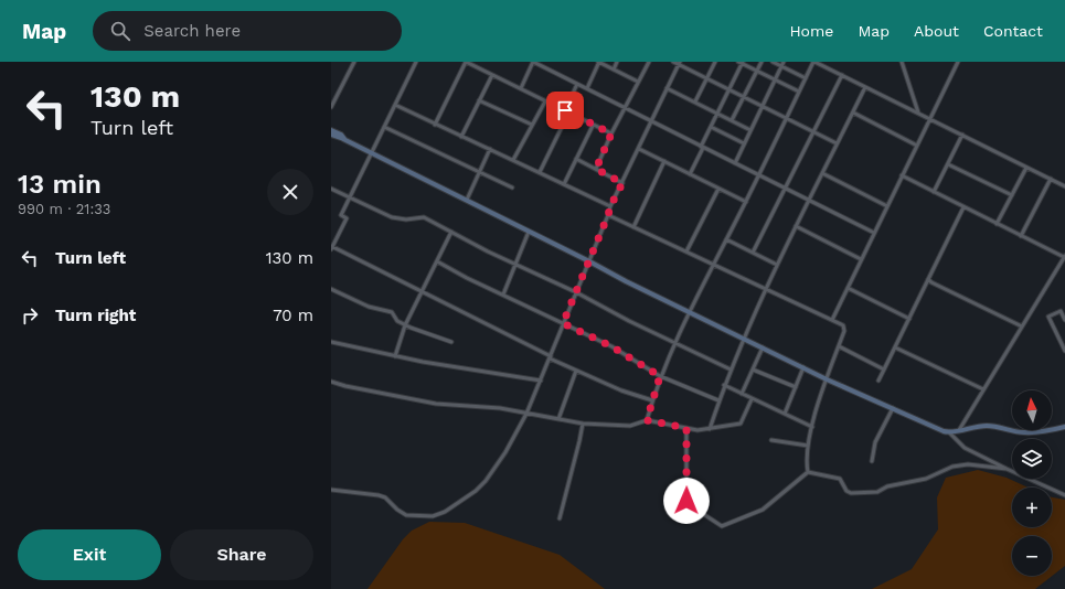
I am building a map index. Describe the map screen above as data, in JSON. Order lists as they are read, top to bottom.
{
  "north": "top",
  "page": {
    "header": "Map",
    "search": "Search here",
    "nav": [
      "Home",
      "Map",
      "About",
      "Contact"
    ],
    "turn": ["130 m", "Turn left"],
    "heading": ["13 min", "990 m · 21:33"],
    "list": [
      {
        "name": "Turn left",
        "value": "130 m"
      },
      {
        "name": "Turn right",
        "value": "70 m"
      }
    ],
    "map_buttons": ["+", "−"],
    "buttons": ["Exit", "Share"]
  }
}
